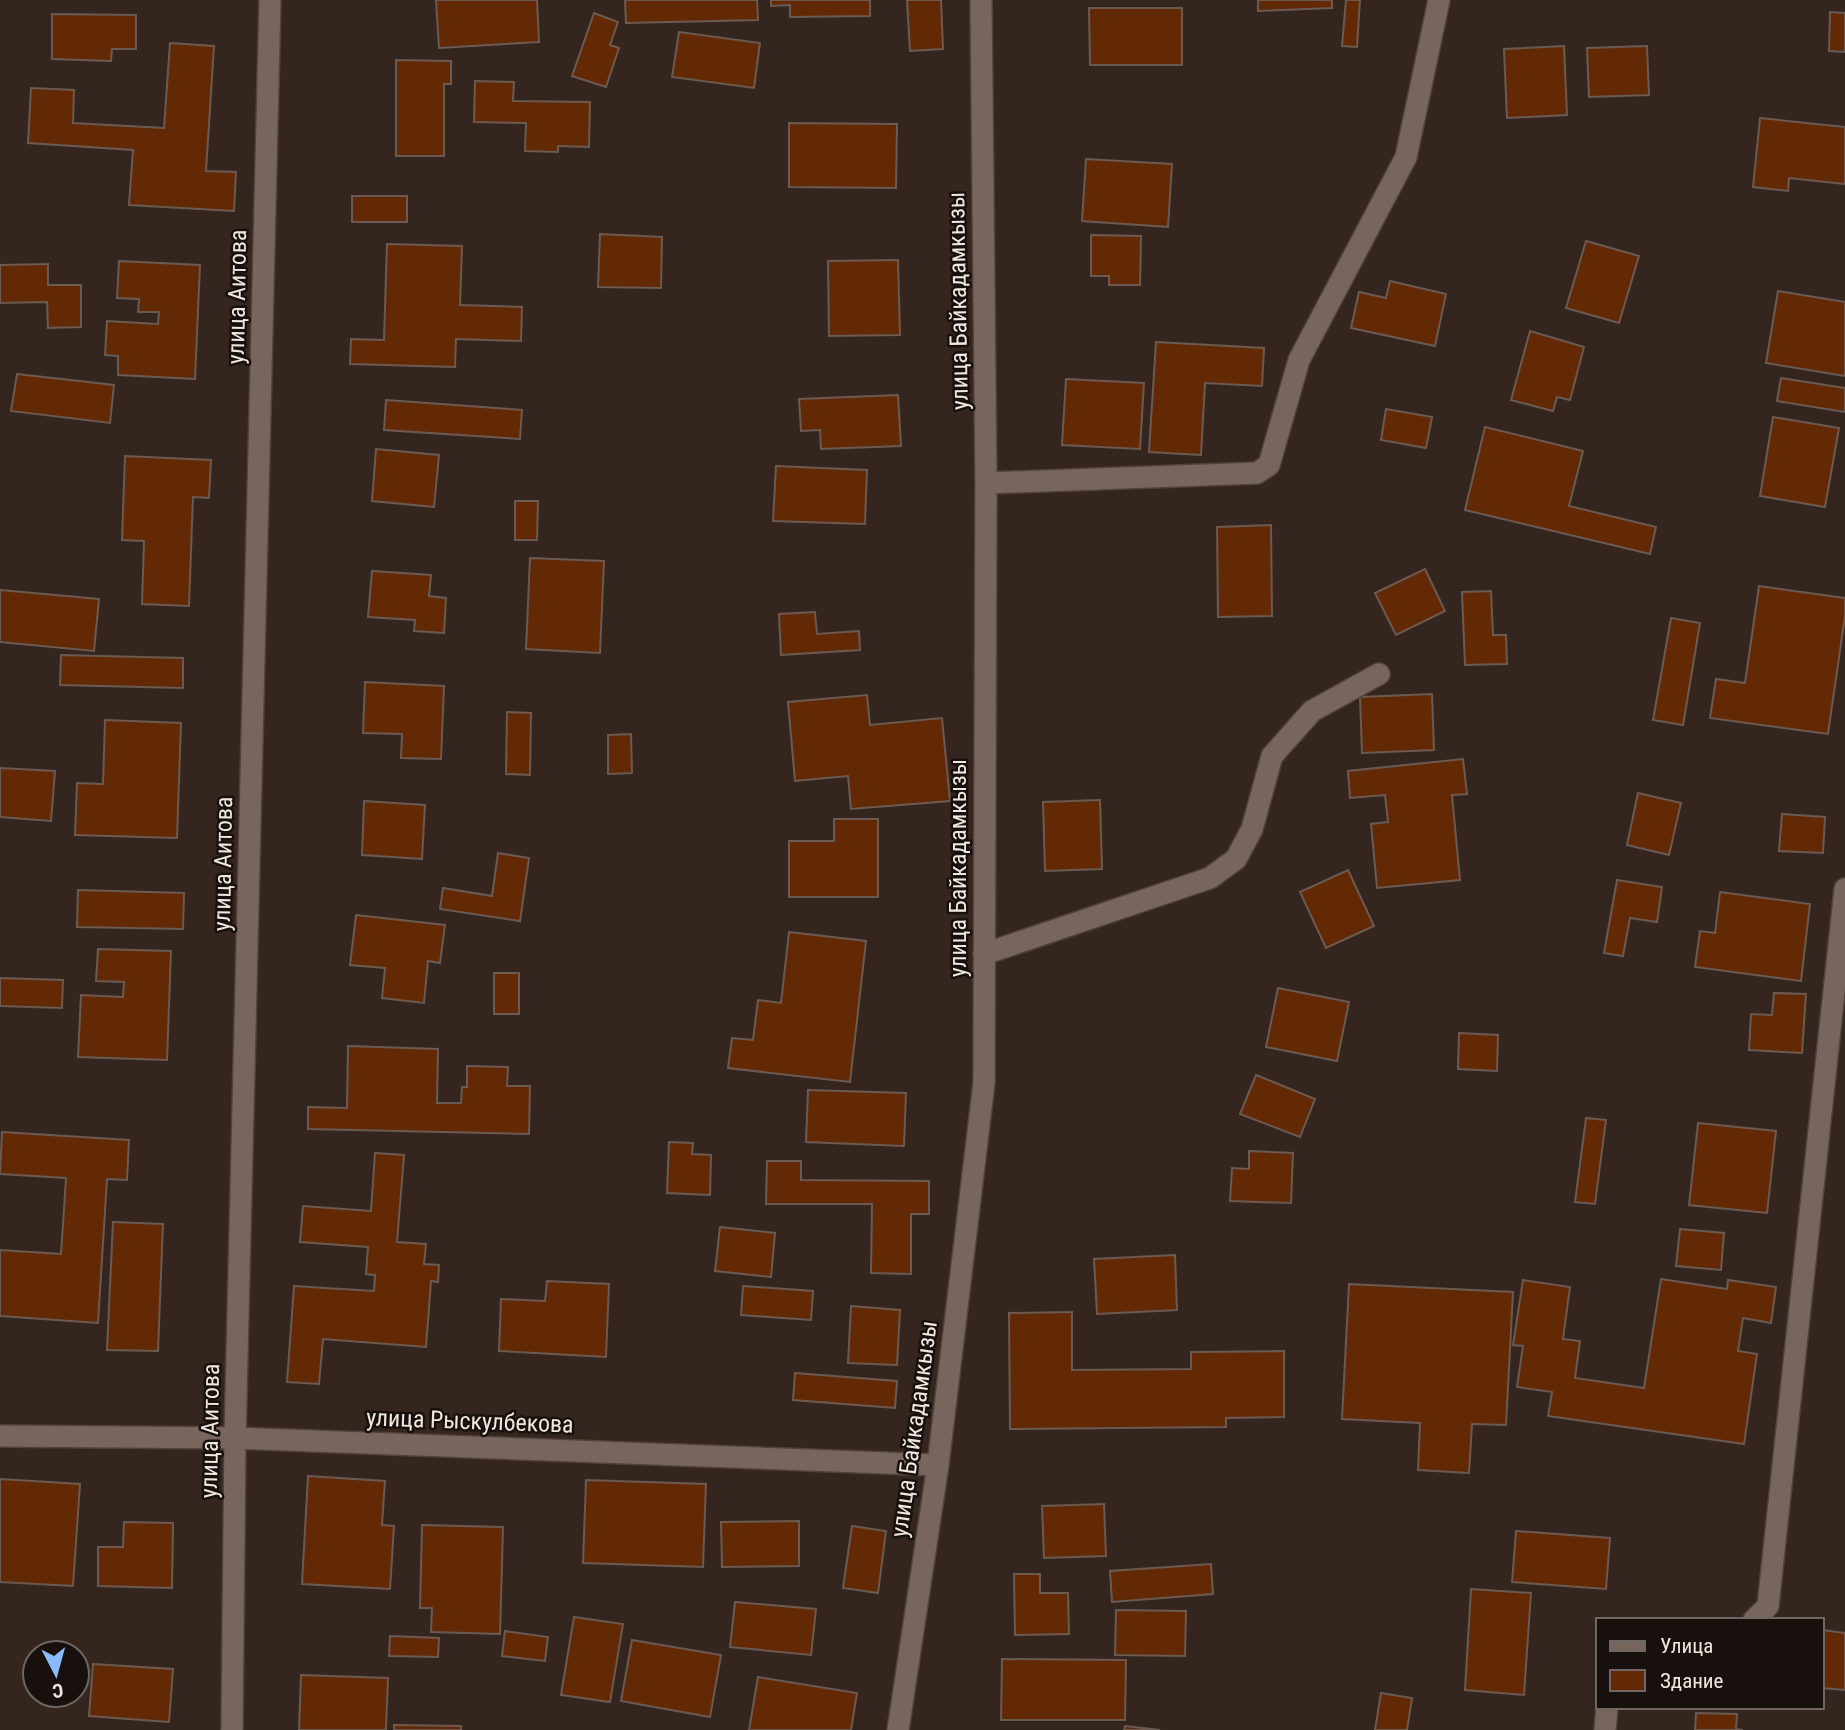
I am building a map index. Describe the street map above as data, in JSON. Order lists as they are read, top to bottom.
{
  "streets": {
    "street": ["улица Аитова", "улица Байкадамкызы", "улица Рыскулбекова"]
  },
  "crossings": [
    ["улица Аитова", "улица Рыскулбекова"],
    ["улица Байкадамкызы", "улица Рыскулбекова"]
  ],
  "legend": ["Улица", "Здание"],
  "north": "bottom"
}
